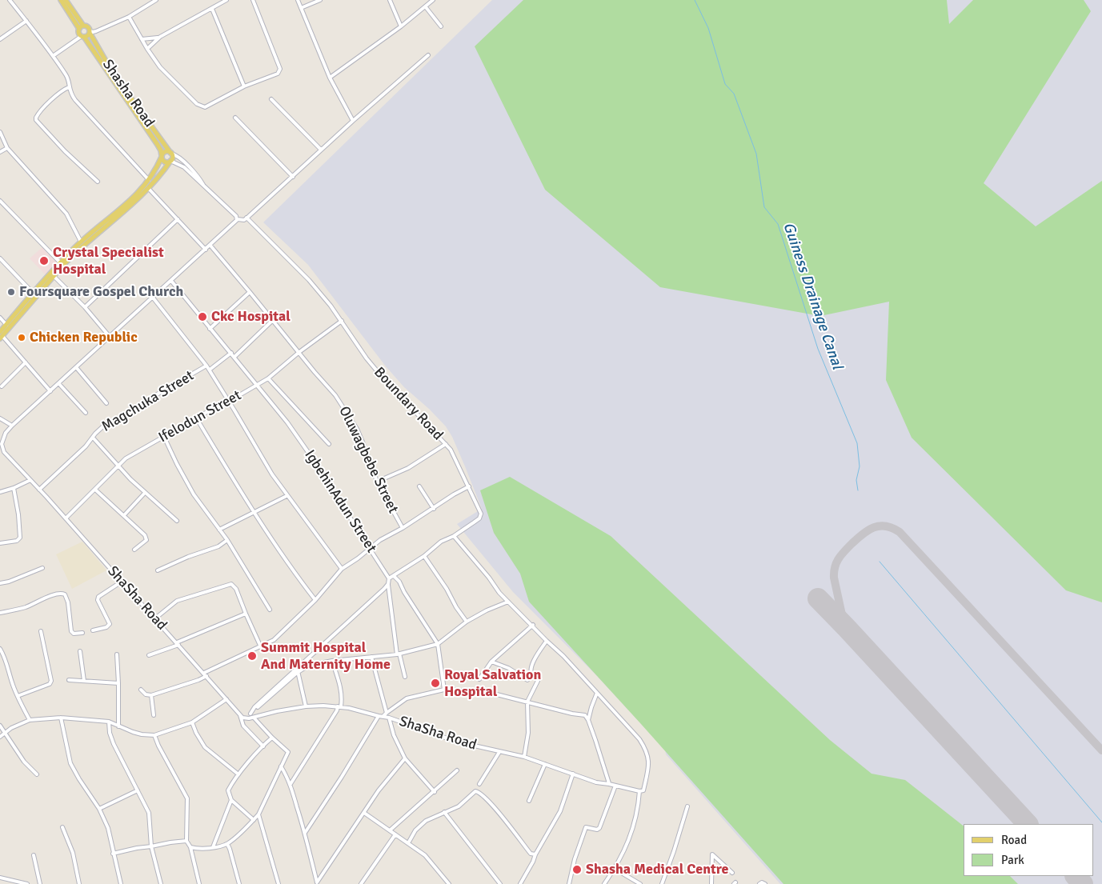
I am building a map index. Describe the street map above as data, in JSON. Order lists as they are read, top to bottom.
{
  "streets": {
    "main road": ["Shasha Road"],
    "street": [
      "Magchuka Street",
      "Boundary Road",
      "Ifelodun Street",
      "Oluwagbebe Street",
      "IgbehinAdun Street",
      "ShaSha Road"
    ]
  },
  "crossings": [
    ["Magchuka Street", "IgbehinAdun Street"],
    ["Magchuka Street", "ShaSha Road"],
    ["Boundary Road", "Ifelodun Street"],
    ["Boundary Road", "IgbehinAdun Street"],
    ["Ifelodun Street", "Oluwagbebe Street"],
    ["Ifelodun Street", "IgbehinAdun Street"],
    ["Ifelodun Street", "ShaSha Road"],
    ["Oluwagbebe Street", "ShaSha Road"],
    ["IgbehinAdun Street", "ShaSha Road"]
  ],
  "water": ["Guiness Drainage Canal"],
  "places": [
    "Crystal Specialist Hospital",
    "Foursquare Gospel Church",
    "Ckc Hospital",
    "Chicken Republic",
    "Summit Hospital And Maternity Home",
    "Royal Salvation Hospital",
    "Shasha Medical Centre"
  ],
  "legend": ["Road", "Park"]
}
